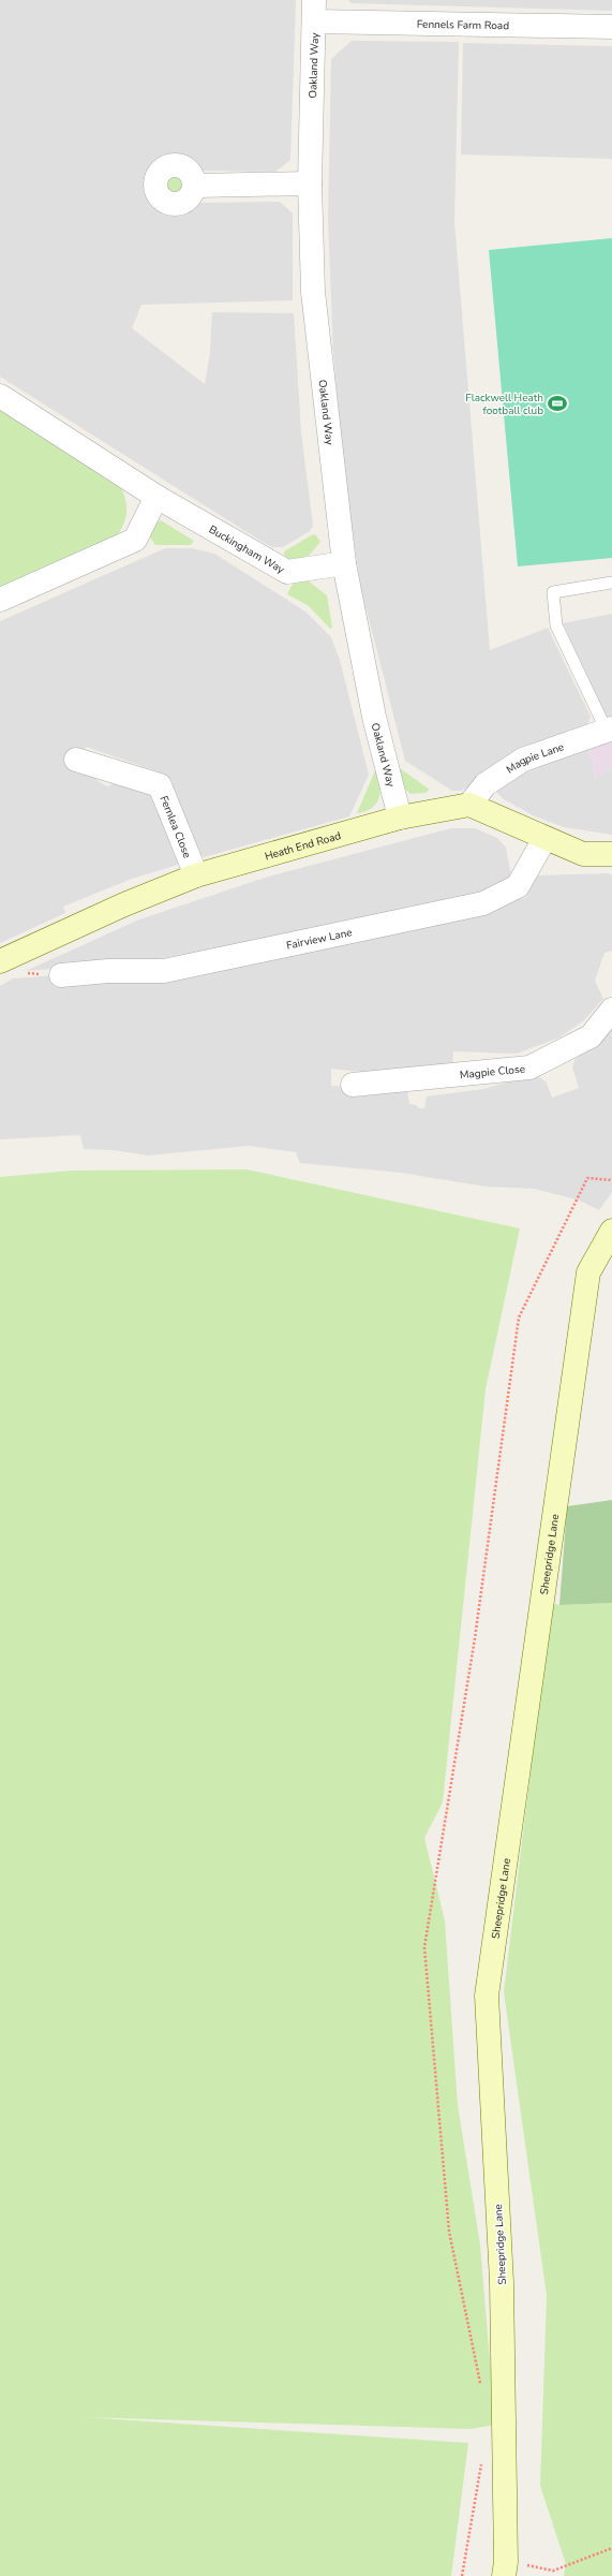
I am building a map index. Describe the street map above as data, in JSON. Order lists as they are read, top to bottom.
{
  "streets": {
    "street": [
      "Fennels Farm Road",
      "Oakland Way",
      "Buckingham Way",
      "Magpie Lane",
      "Fernlea Close",
      "Heath End Road",
      "Fairview Lane",
      "Magpie Close",
      "Sheepridge Lane"
    ]
  },
  "crossings": [
    ["Fennels Farm Road", "Oakland Way"],
    ["Oakland Way", "Buckingham Way"],
    ["Oakland Way", "Heath End Road"],
    ["Magpie Lane", "Heath End Road"],
    ["Fernlea Close", "Heath End Road"]
  ],
  "places": {
    "sports": ["Flackwell Heath football club"]
  }
}
